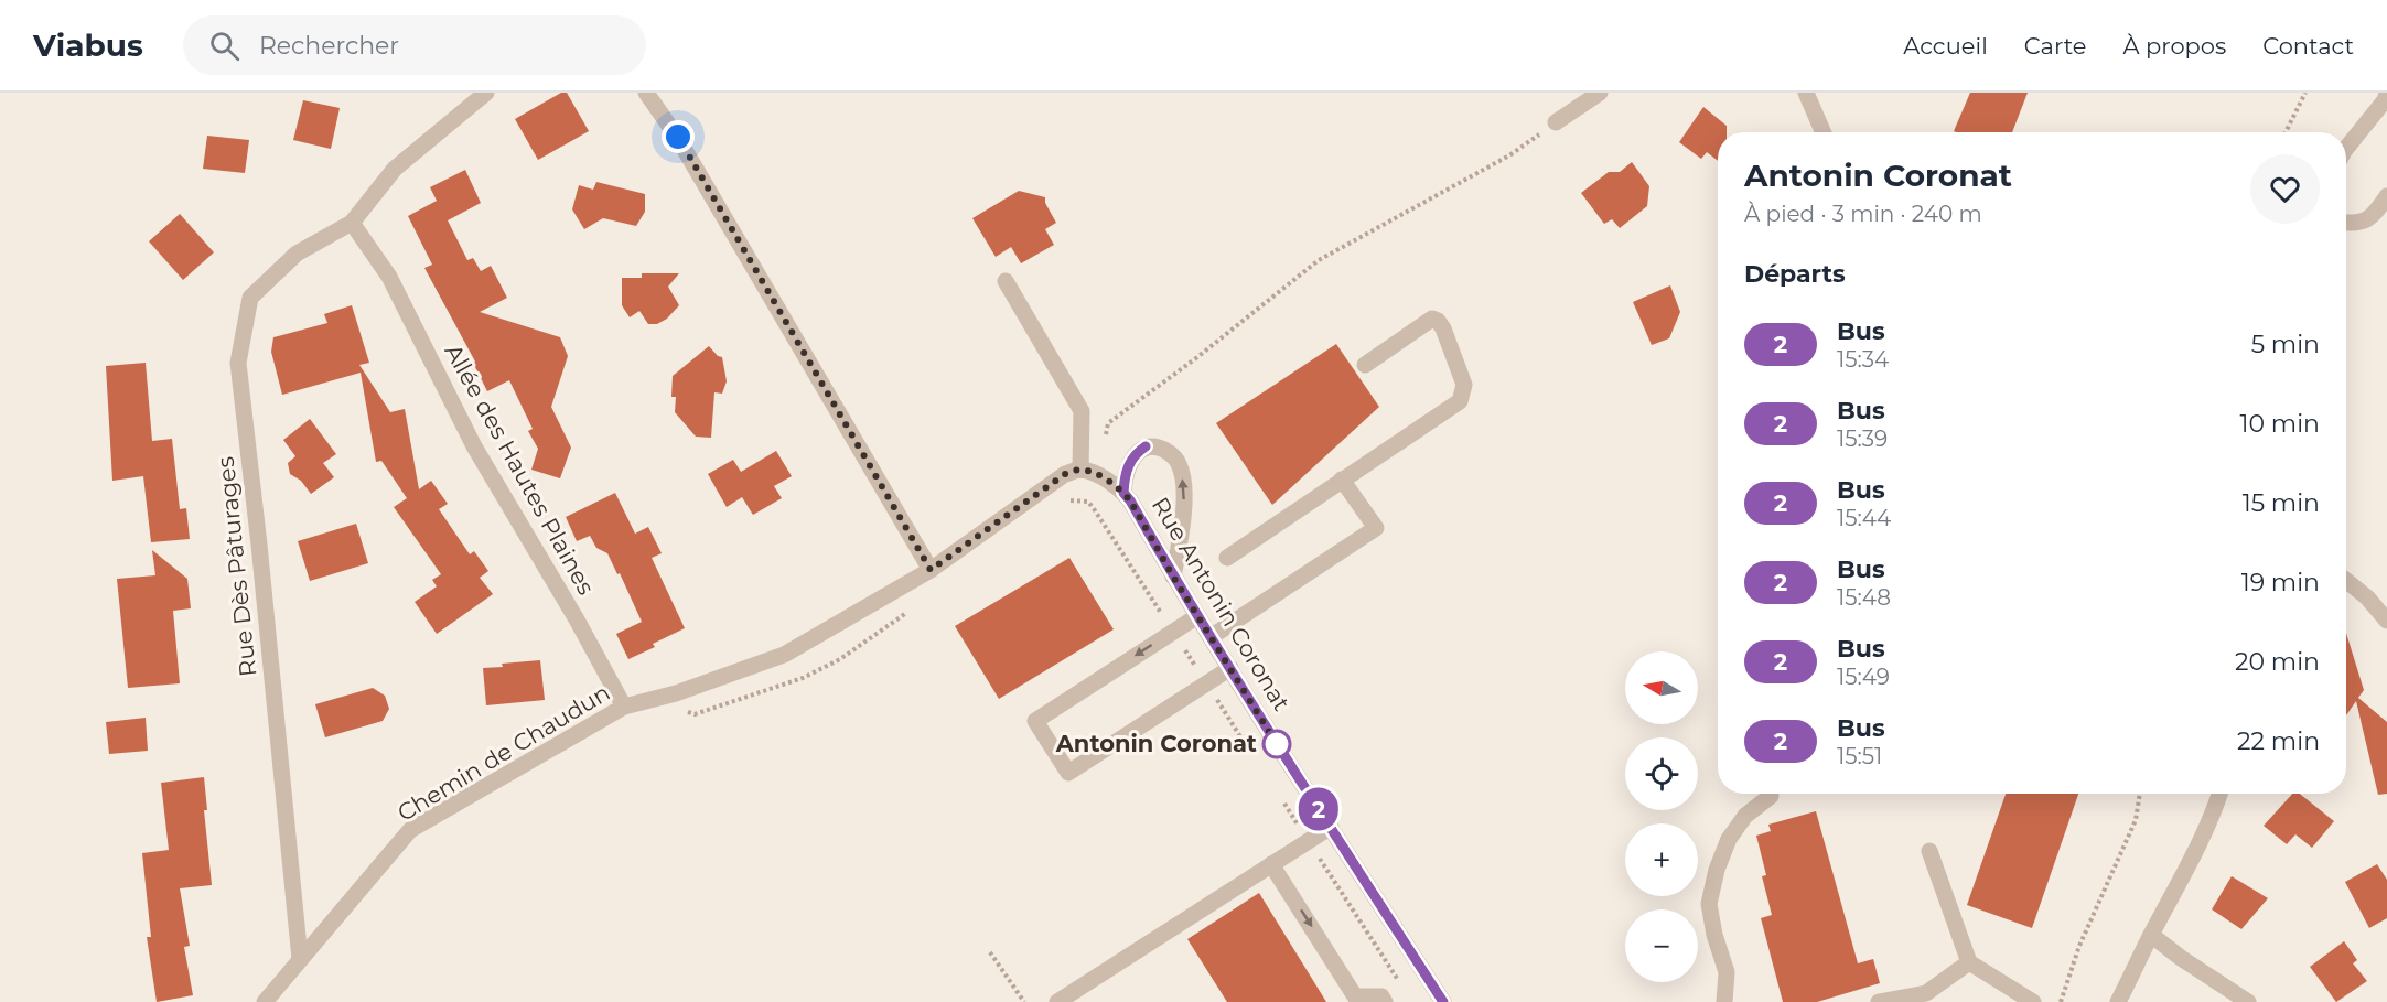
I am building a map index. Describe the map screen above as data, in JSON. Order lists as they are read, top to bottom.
{
  "streets": {
    "street": [
      "Allée des Hautes Plaines",
      "Rue Dès Pâturages",
      "Rue Antonin Coronat",
      "Chemin de Chaudun"
    ]
  },
  "crossings": [
    ["Allée des Hautes Plaines", "Rue Dès Pâturages"],
    ["Allée des Hautes Plaines", "Chemin de Chaudun"],
    ["Rue Dès Pâturages", "Chemin de Chaudun"],
    ["Rue Antonin Coronat", "Chemin de Chaudun"]
  ],
  "places": ["Antonin Coronat"],
  "lines": ["bus line 2"],
  "north": "left",
  "page": {
    "header": "Viabus",
    "search": "Rechercher",
    "nav": [
      "Accueil",
      "Carte",
      "À propos",
      "Contact"
    ],
    "on_map": "2",
    "heading": [
      ["Antonin Coronat", "À pied · 3 min · 240 m"],
      "Départs"
    ],
    "list": [
      {
        "mark": "2",
        "name": "Bus",
        "note": "15:34",
        "value": "5 min"
      },
      {
        "mark": "2",
        "name": "Bus",
        "note": "15:39",
        "value": "10 min"
      },
      {
        "mark": "2",
        "name": "Bus",
        "note": "15:44",
        "value": "15 min"
      },
      {
        "mark": "2",
        "name": "Bus",
        "note": "15:48",
        "value": "19 min"
      },
      {
        "mark": "2",
        "name": "Bus",
        "note": "15:49",
        "value": "20 min"
      },
      {
        "mark": "2",
        "name": "Bus",
        "note": "15:51",
        "value": "22 min"
      }
    ],
    "map_buttons": ["+", "−"]
  }
}
